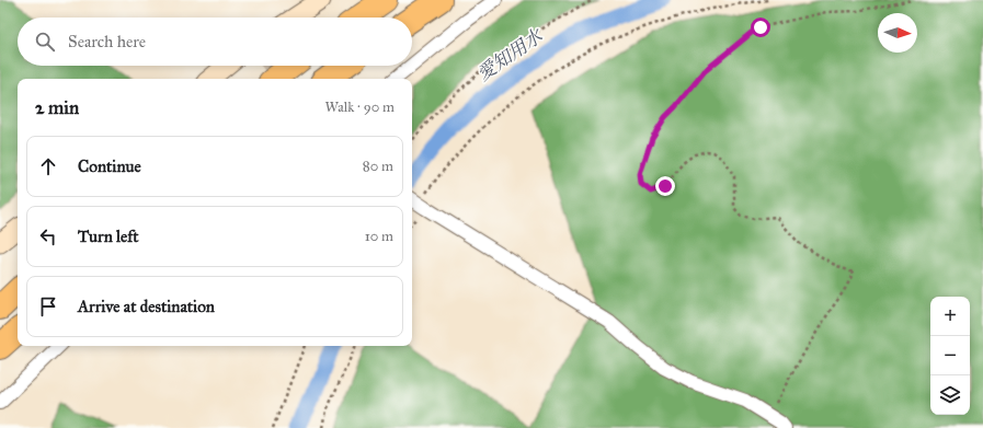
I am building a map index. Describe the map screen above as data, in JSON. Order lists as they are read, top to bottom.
{
  "water": ["愛知用水"],
  "north": "right",
  "page": {
    "search": "Search here",
    "heading": ["2 min", "Walk · 90 m"],
    "list": [
      ["Continue", "80 m"],
      ["Turn left", "10 m"],
      "Arrive at destination"
    ],
    "map_buttons": ["+", "−"]
  }
}
